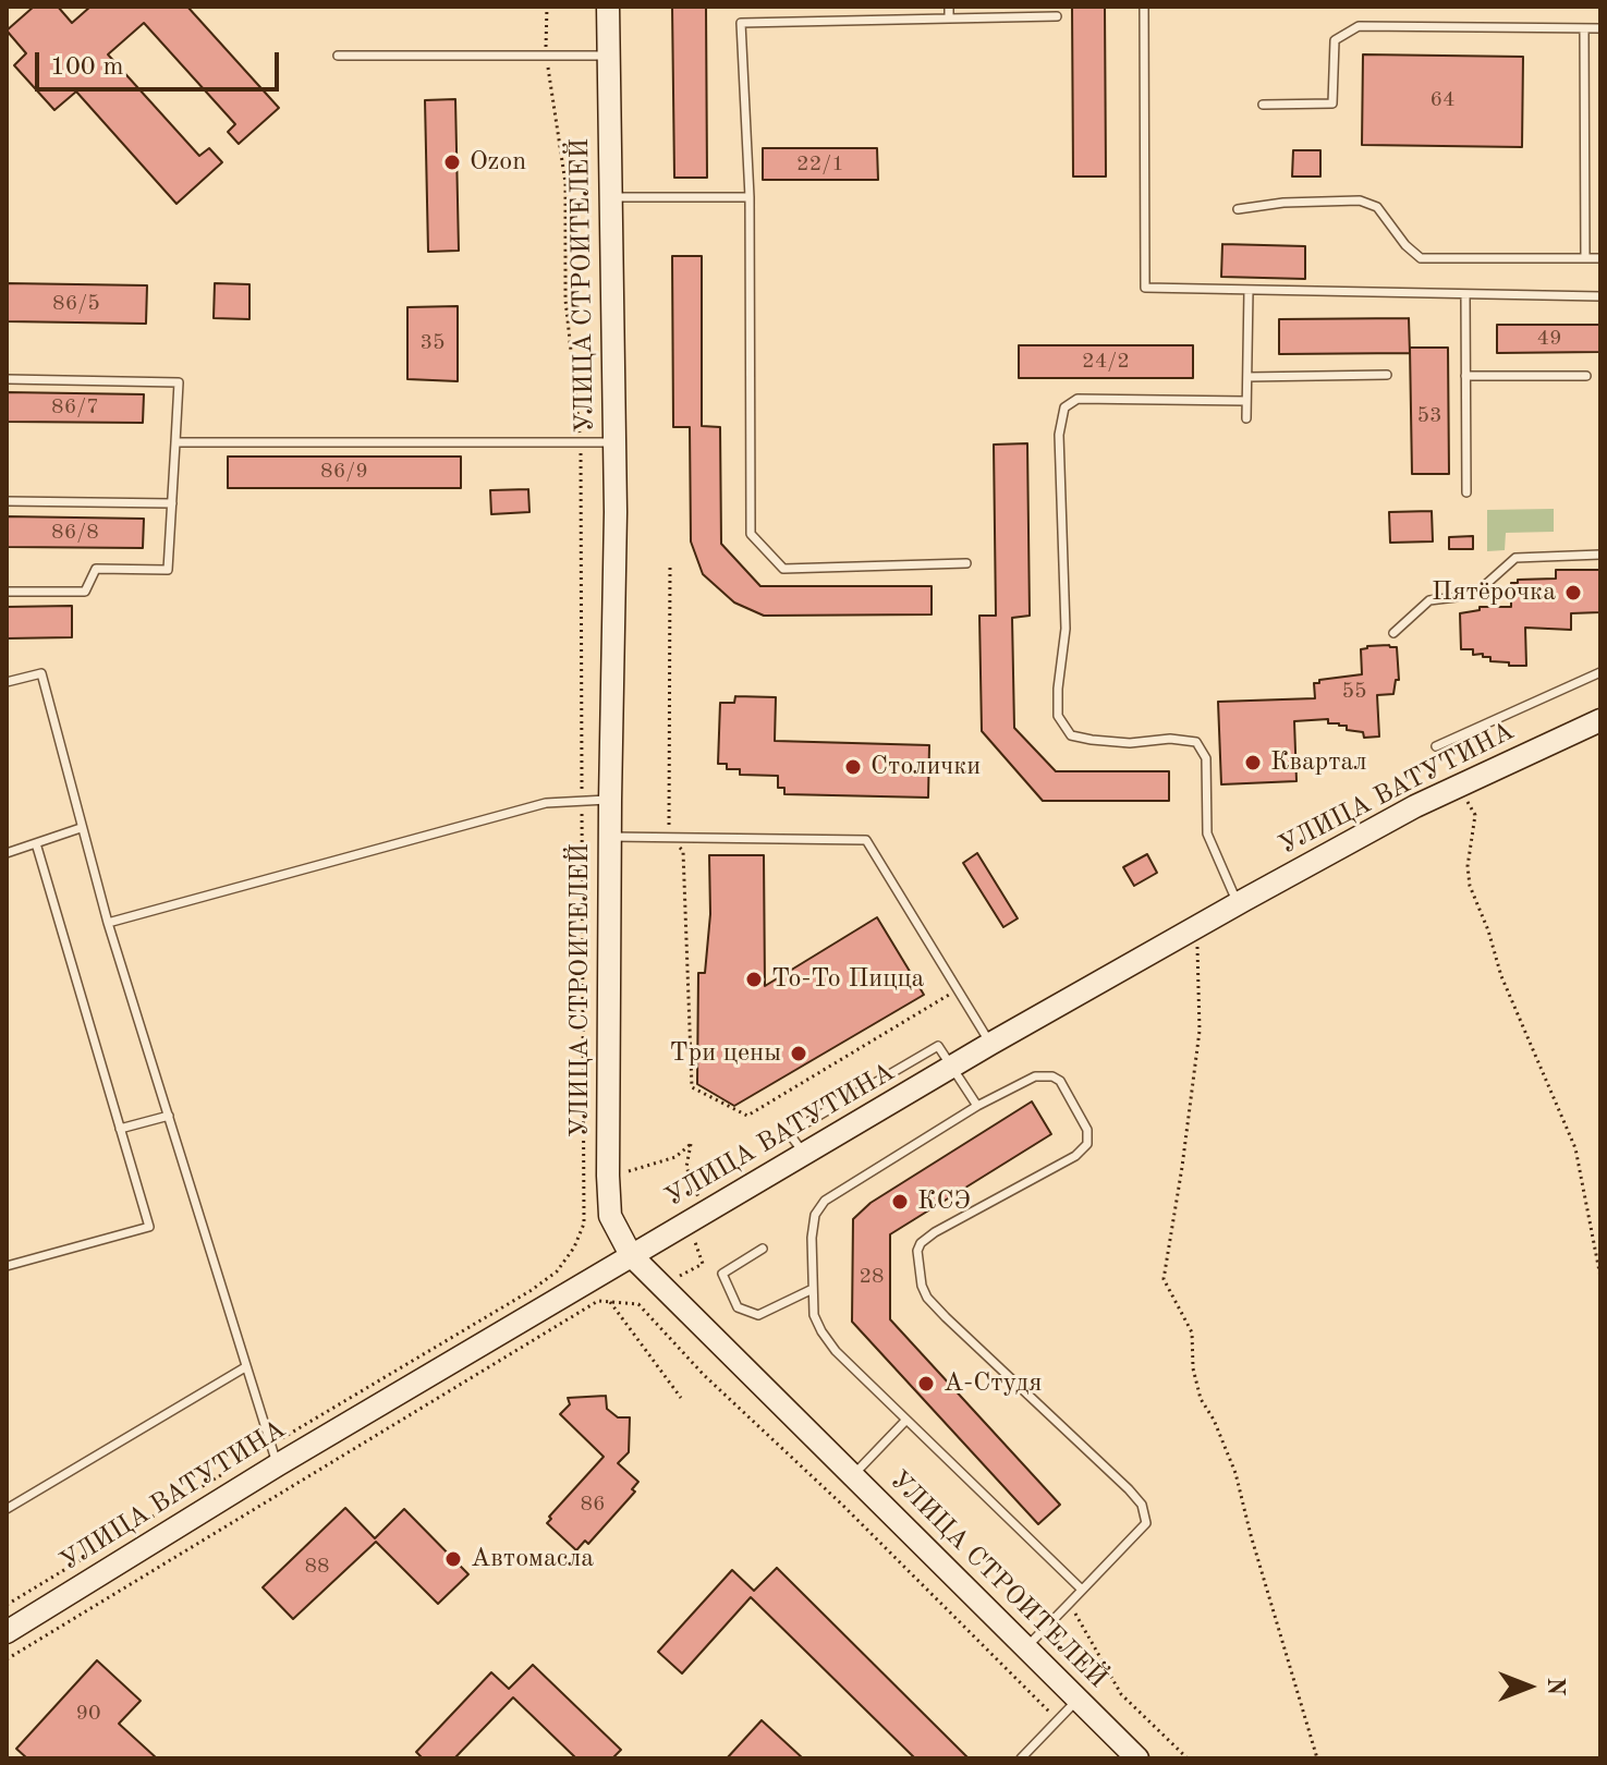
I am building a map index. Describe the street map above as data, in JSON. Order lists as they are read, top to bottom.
{
  "streets": {
    "main road": ["УЛИЦА СТРОИТЕЛЕЙ", "УЛИЦА ВАТУТИНА"]
  },
  "crossings": [
    ["УЛИЦА СТРОИТЕЛЕЙ", "УЛИЦА ВАТУТИНА"]
  ],
  "places": [
    "Ozon",
    "Пятёрочка",
    "Квартал",
    "Столички",
    "То-То Пицца",
    "Три цены",
    "КСЭ",
    "А-Студя",
    "Автомасла"
  ],
  "house_numbers": [
    "64",
    "22/1",
    "86/5",
    "49",
    "35",
    "24/2",
    "86/7",
    "53",
    "86/9",
    "86/8",
    "55",
    "28",
    "86",
    "88",
    "90"
  ],
  "scale_bar": "100 m",
  "north": "right"
}
